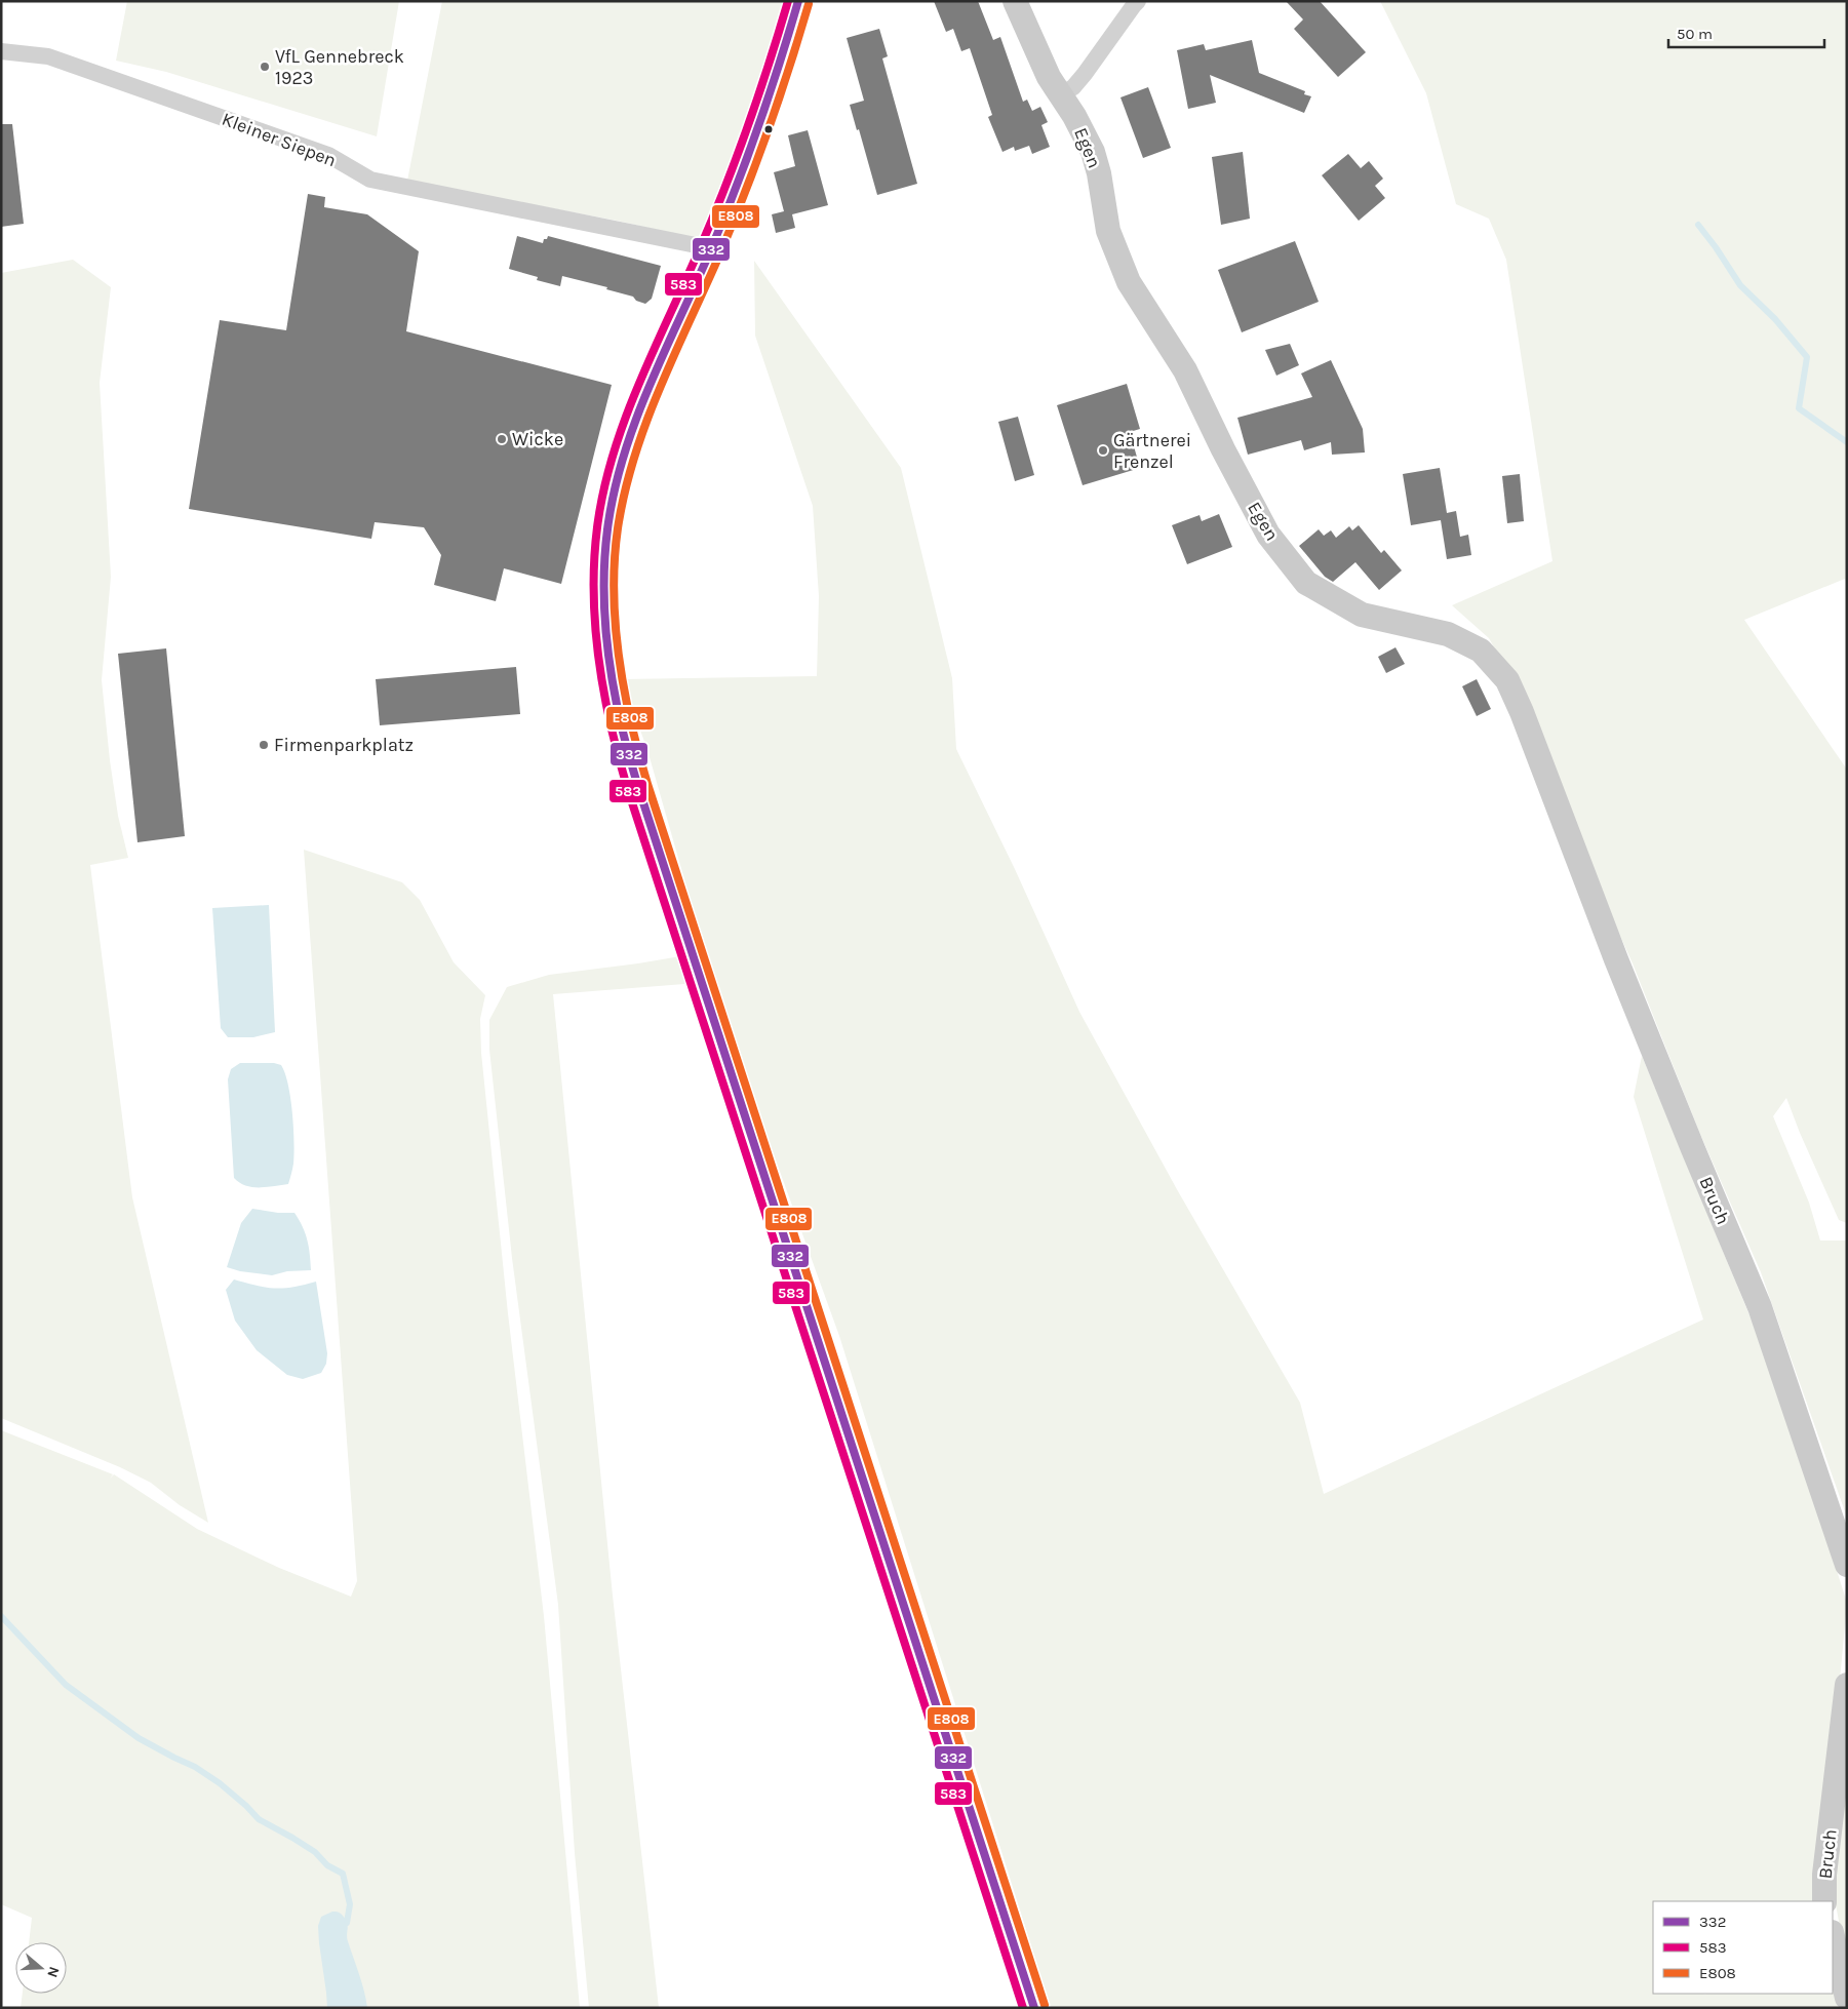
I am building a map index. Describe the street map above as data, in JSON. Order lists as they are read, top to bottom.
{
  "streets": {
    "street": ["Kleiner Siepen", "Egen", "Bruch"]
  },
  "crossings": [
    ["Egen", "Bruch"]
  ],
  "places": [
    "VfL Gennebreck 1923",
    "Wicke",
    "Gärtnerei Frenzel",
    "Firmenparkplatz"
  ],
  "lines": ["transit line 332", "transit line 583", "transit line E808"],
  "legend": ["332", "583", "E808"],
  "scale_bar": "50 m",
  "north": "right"
}
